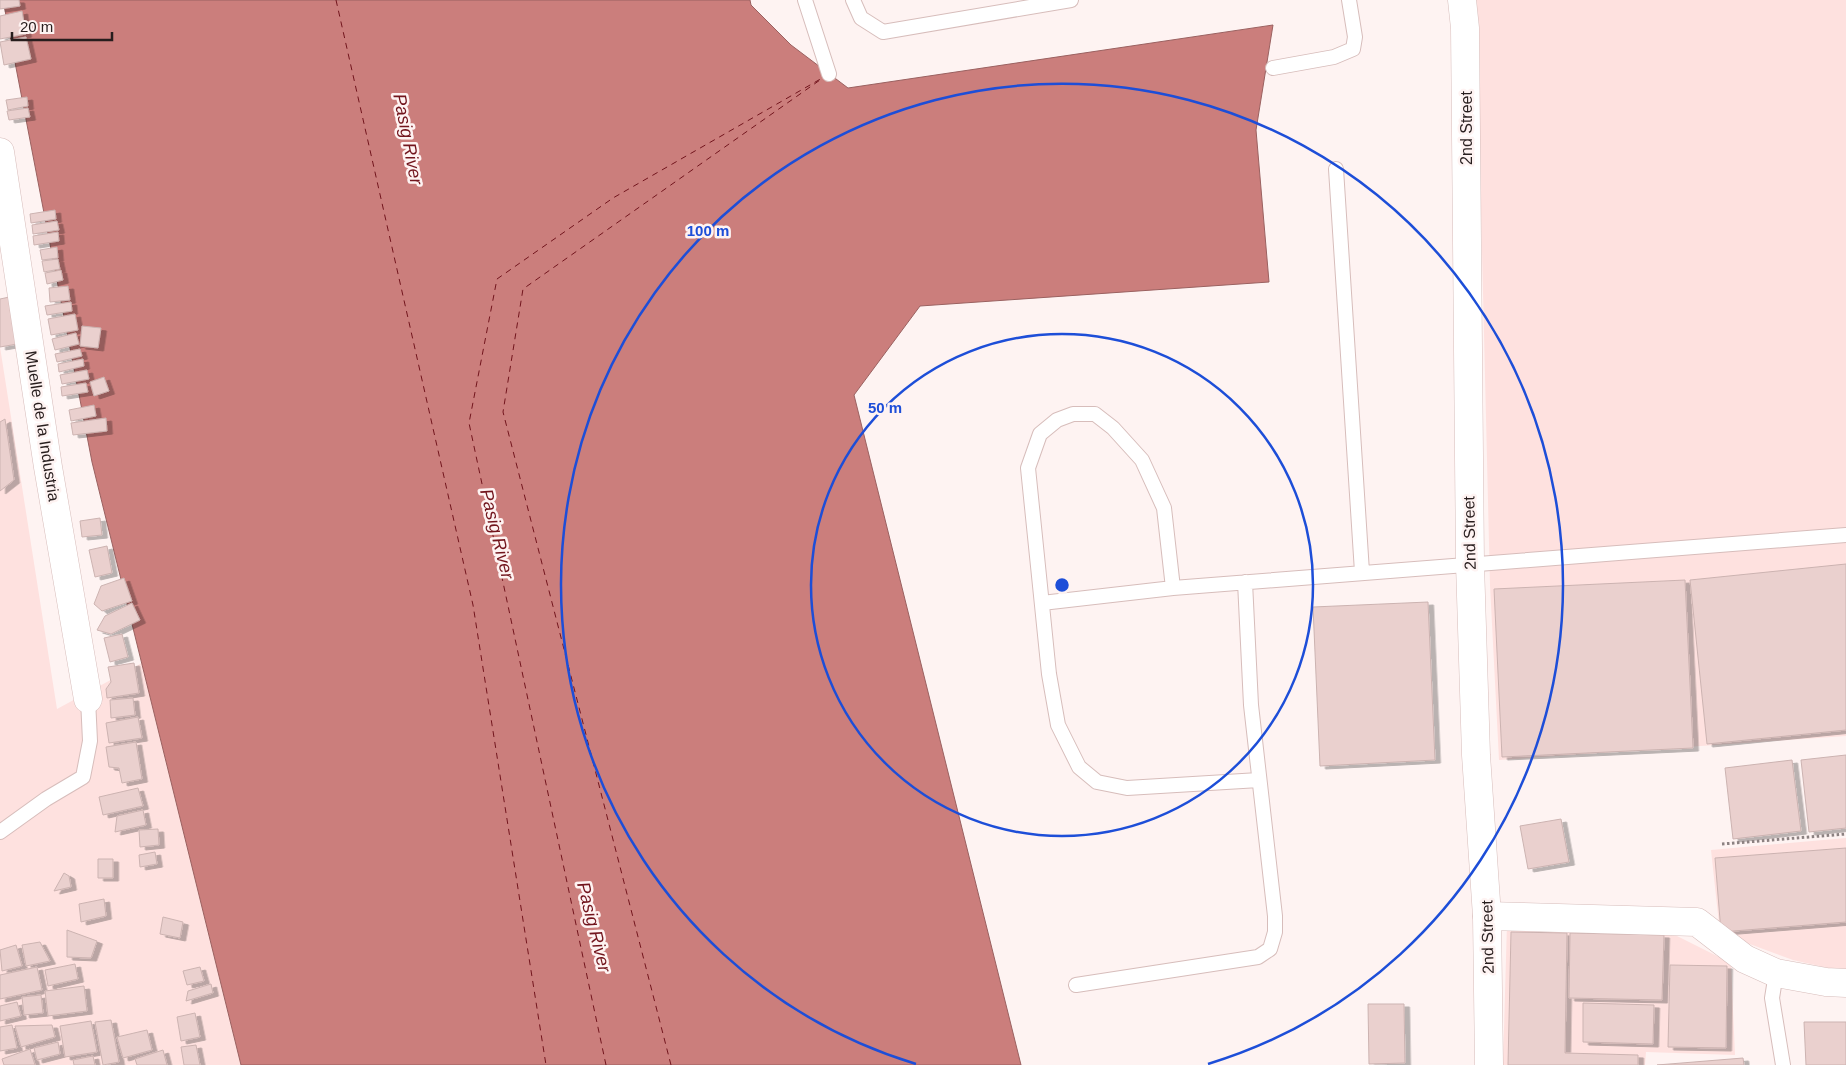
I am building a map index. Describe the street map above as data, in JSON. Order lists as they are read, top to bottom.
{
  "streets": {
    "street": ["2nd Street", "Muelle de la Industria"]
  },
  "water": ["Pasig River"],
  "scale_bar": "20 m",
  "rings": ["100 m", "50 m"]
}
